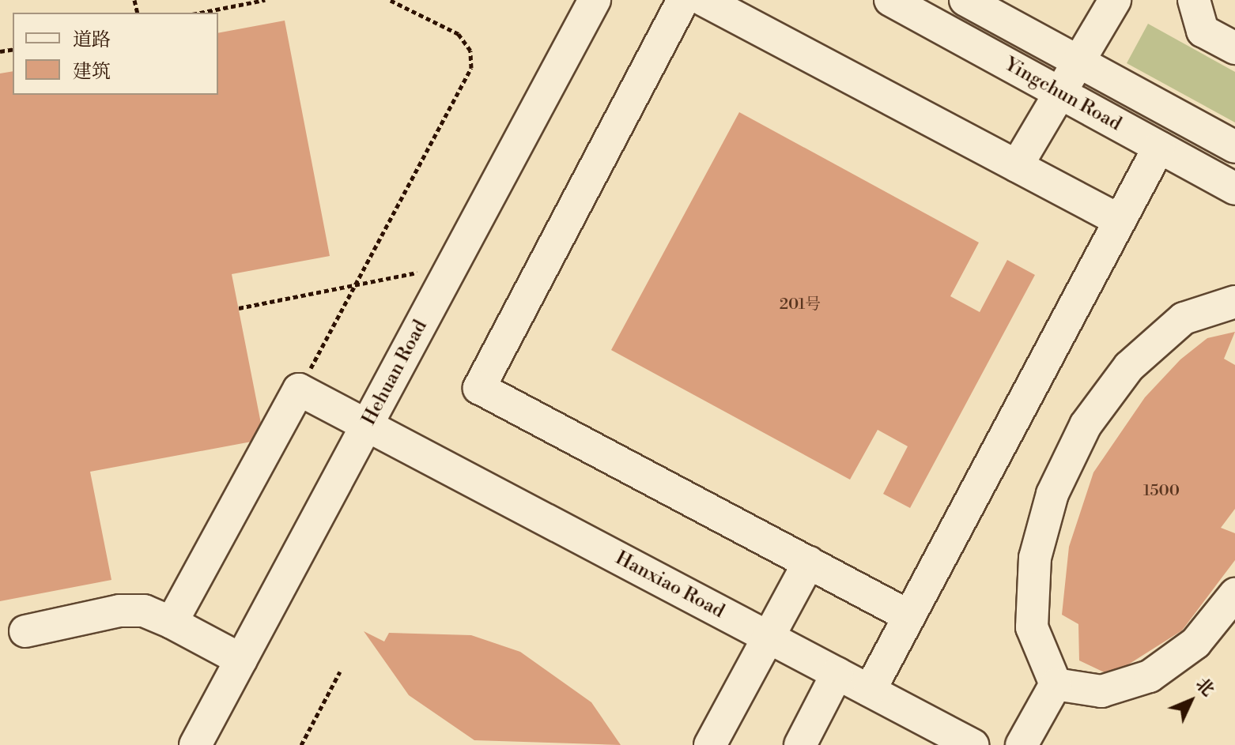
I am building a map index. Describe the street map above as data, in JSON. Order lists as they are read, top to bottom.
{
  "streets": {
    "street": ["Yingchun Road", "Hehuan Road", "Hanxiao Road"]
  },
  "crossings": [
    ["Hehuan Road", "Hanxiao Road"]
  ],
  "house_numbers": ["201号", "1500"],
  "legend": ["道路", "建筑"],
  "north": "top right"
}
